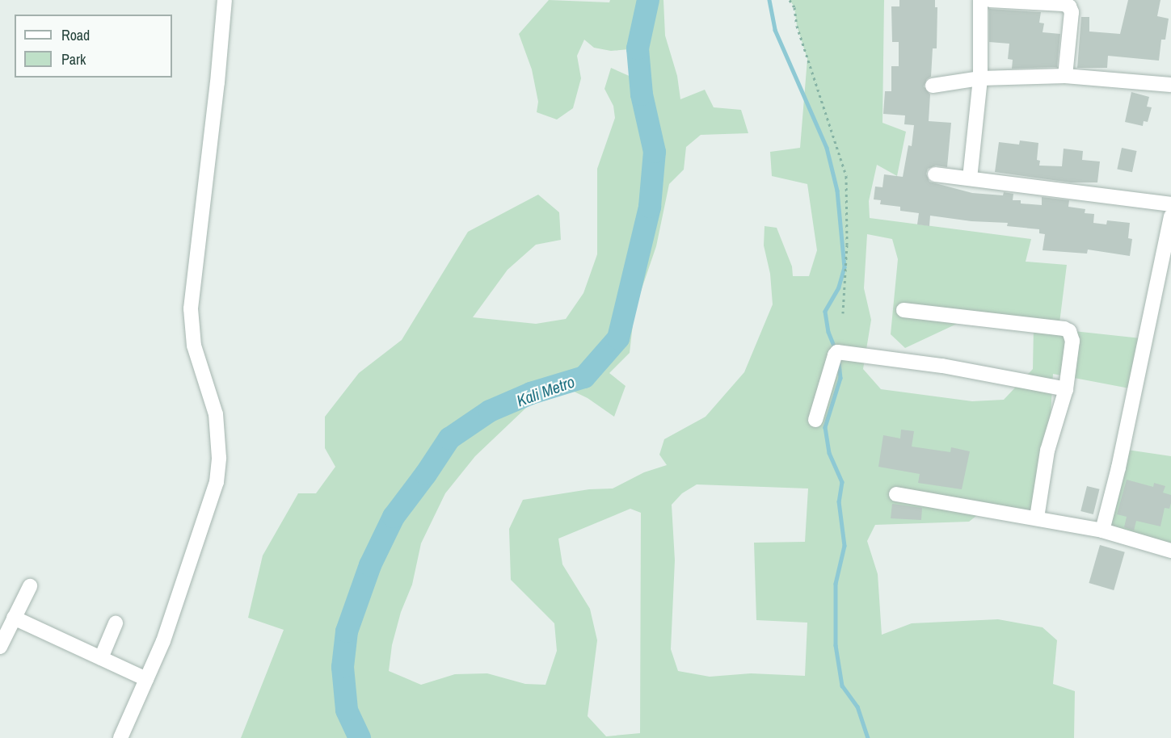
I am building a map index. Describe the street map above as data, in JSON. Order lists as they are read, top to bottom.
{
  "water": ["Kali Metro"],
  "legend": ["Road", "Park"]
}
